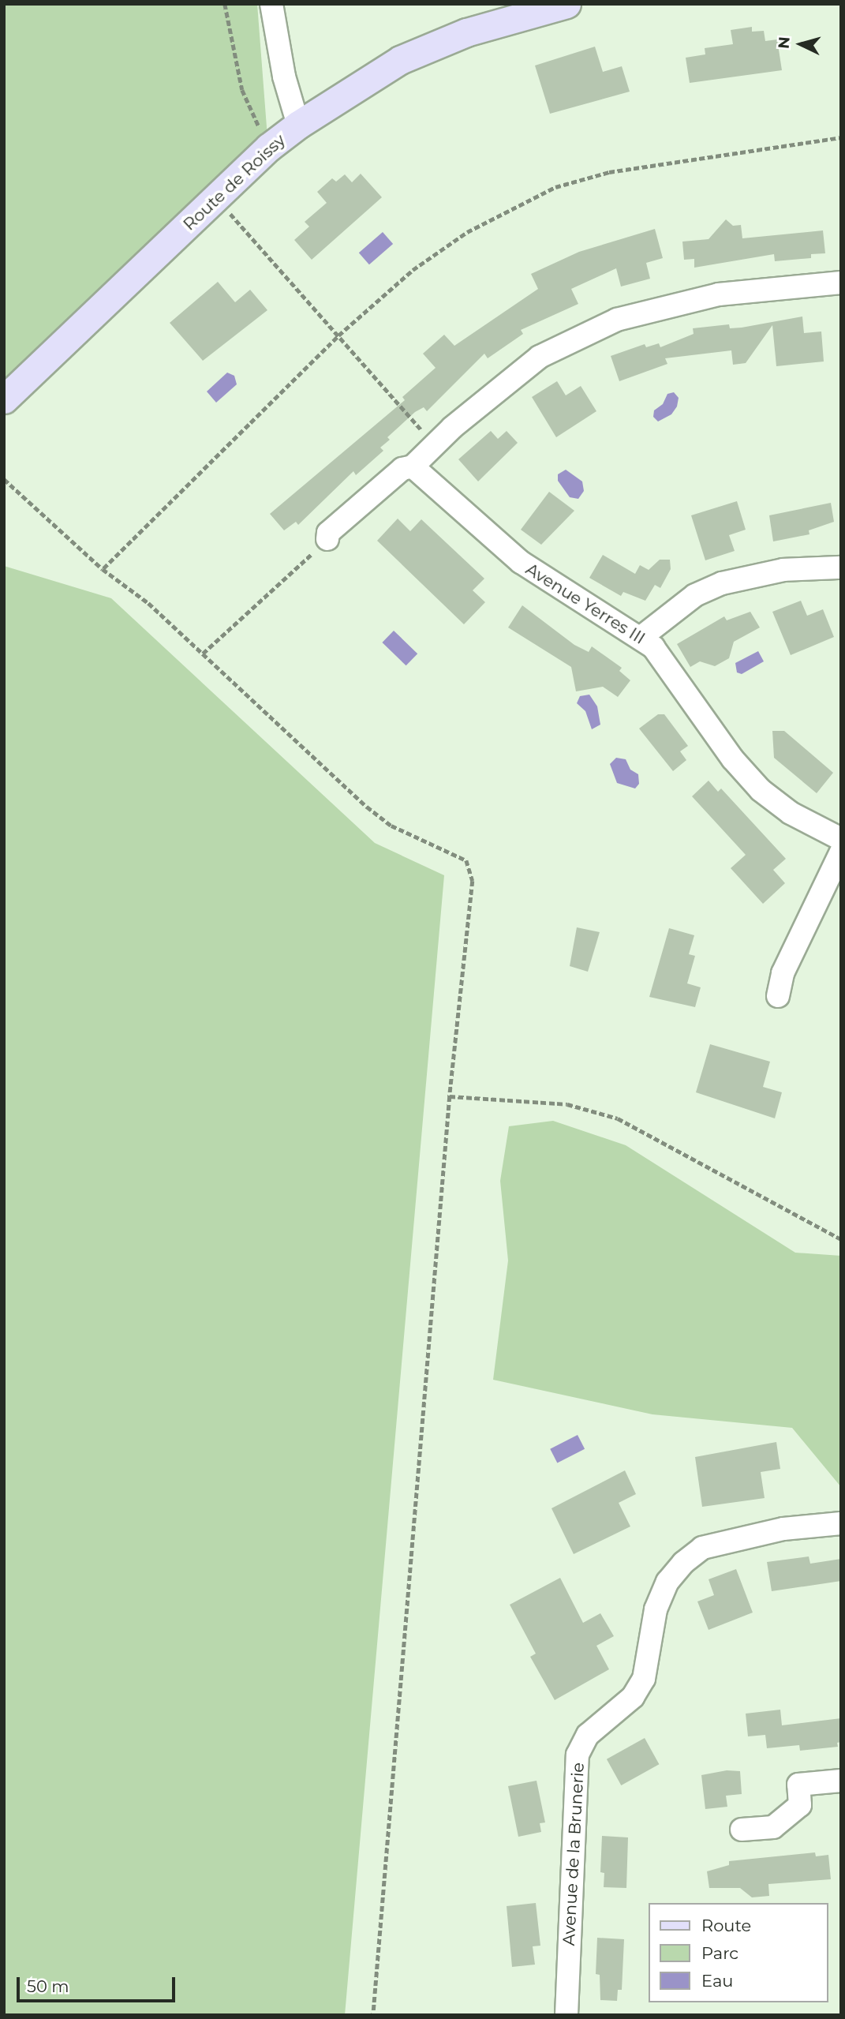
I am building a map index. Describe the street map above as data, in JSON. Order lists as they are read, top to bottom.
{
  "streets": {
    "main road": ["Route de Roissy"],
    "street": ["Avenue Yerres III", "Avenue de la Brunerie"]
  },
  "legend": ["Route", "Parc", "Eau"],
  "scale_bar": "50 m",
  "north": "left"
}
